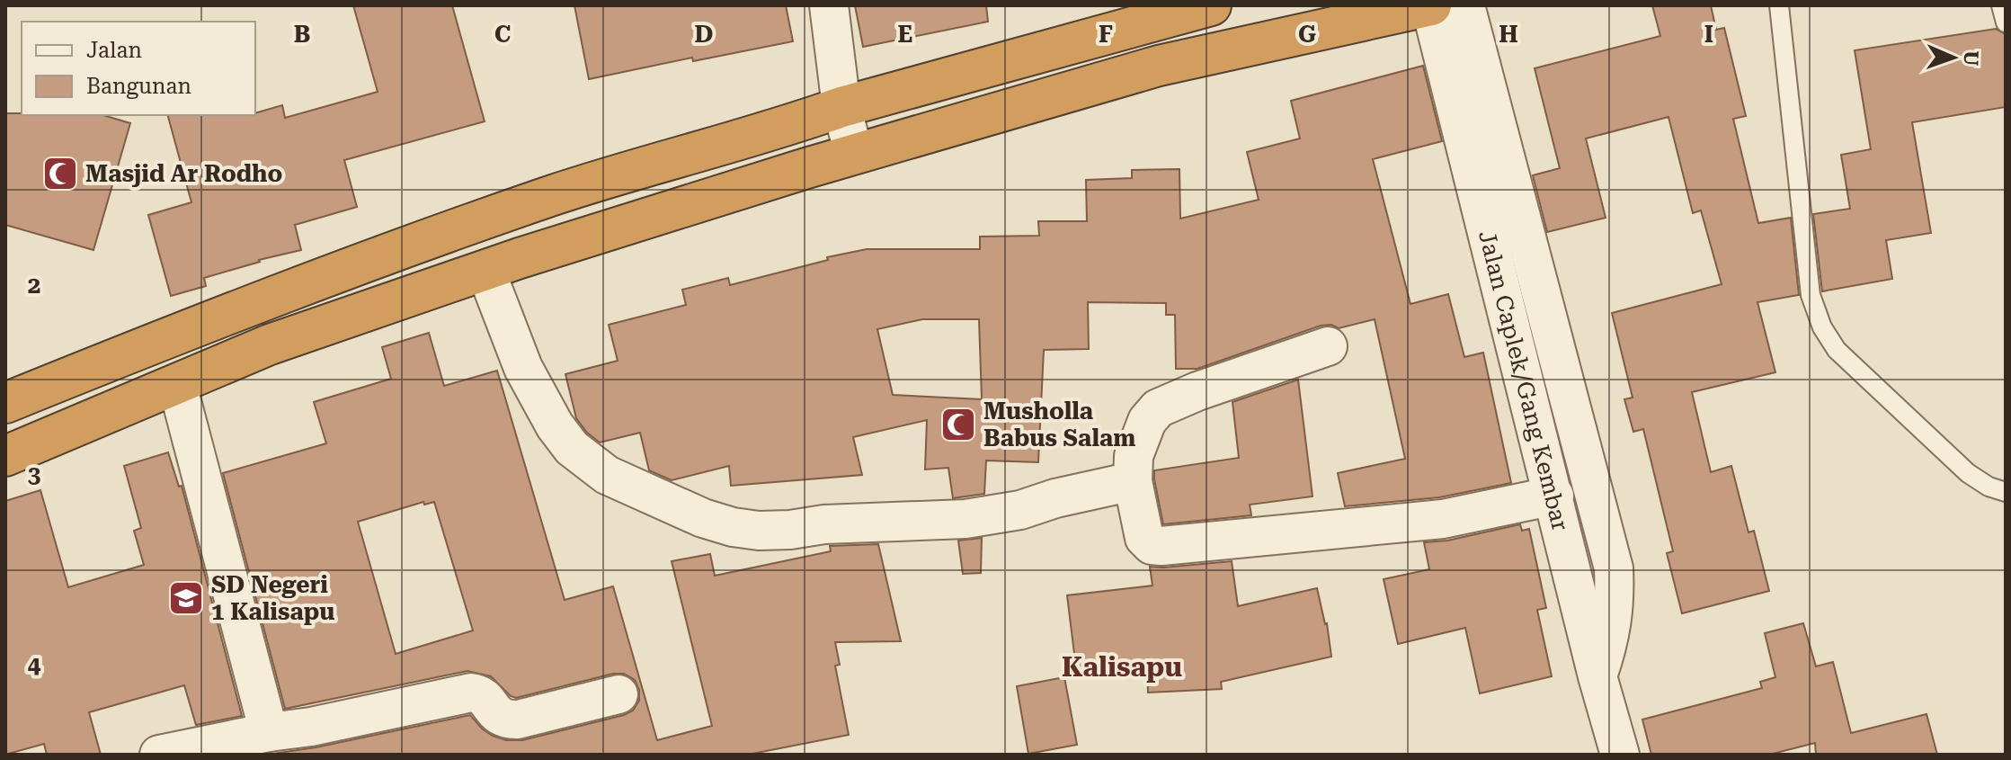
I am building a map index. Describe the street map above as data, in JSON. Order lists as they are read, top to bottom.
{
  "streets": {
    "street": ["Jalan Caplek/Gang Kembar"]
  },
  "districts": ["Kalisapu"],
  "places": {
    "mosque": ["Masjid Ar Rodho", "Musholla Babus Salam"],
    "school or university": ["SD Negeri 1 Kalisapu"]
  },
  "legend": ["Jalan", "Bangunan"],
  "north": "right",
  "grid": {
    "columns": [
      "B",
      "C",
      "D",
      "E",
      "F",
      "G",
      "H",
      "I"
    ],
    "rows": ["2", "3", "4"]
  }
}
